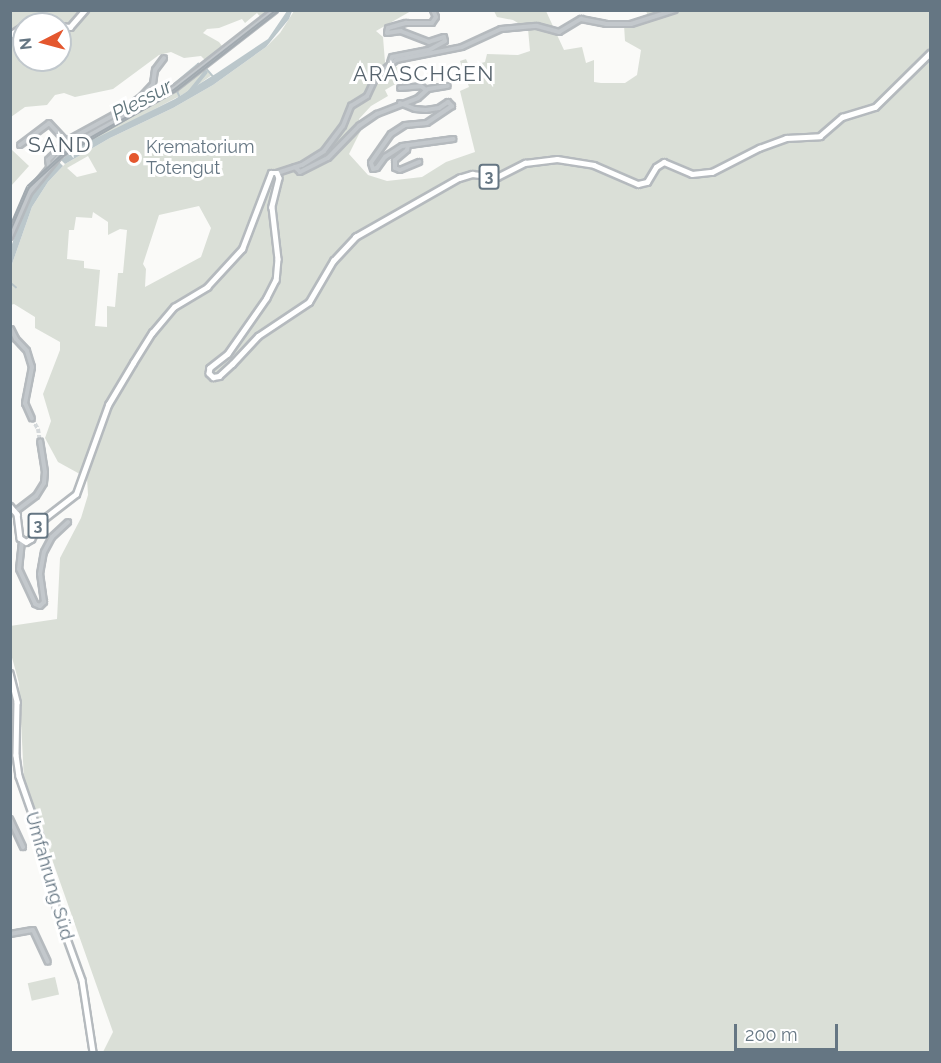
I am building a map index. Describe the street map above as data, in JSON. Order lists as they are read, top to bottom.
{
  "streets": {
    "main road": ["3", "Umfahrung Süd"]
  },
  "districts": ["ARASCHGEN", "SAND"],
  "water": ["Plessur"],
  "places": ["Krematorium Totengut"],
  "scale_bar": "200 m",
  "north": "left"
}
